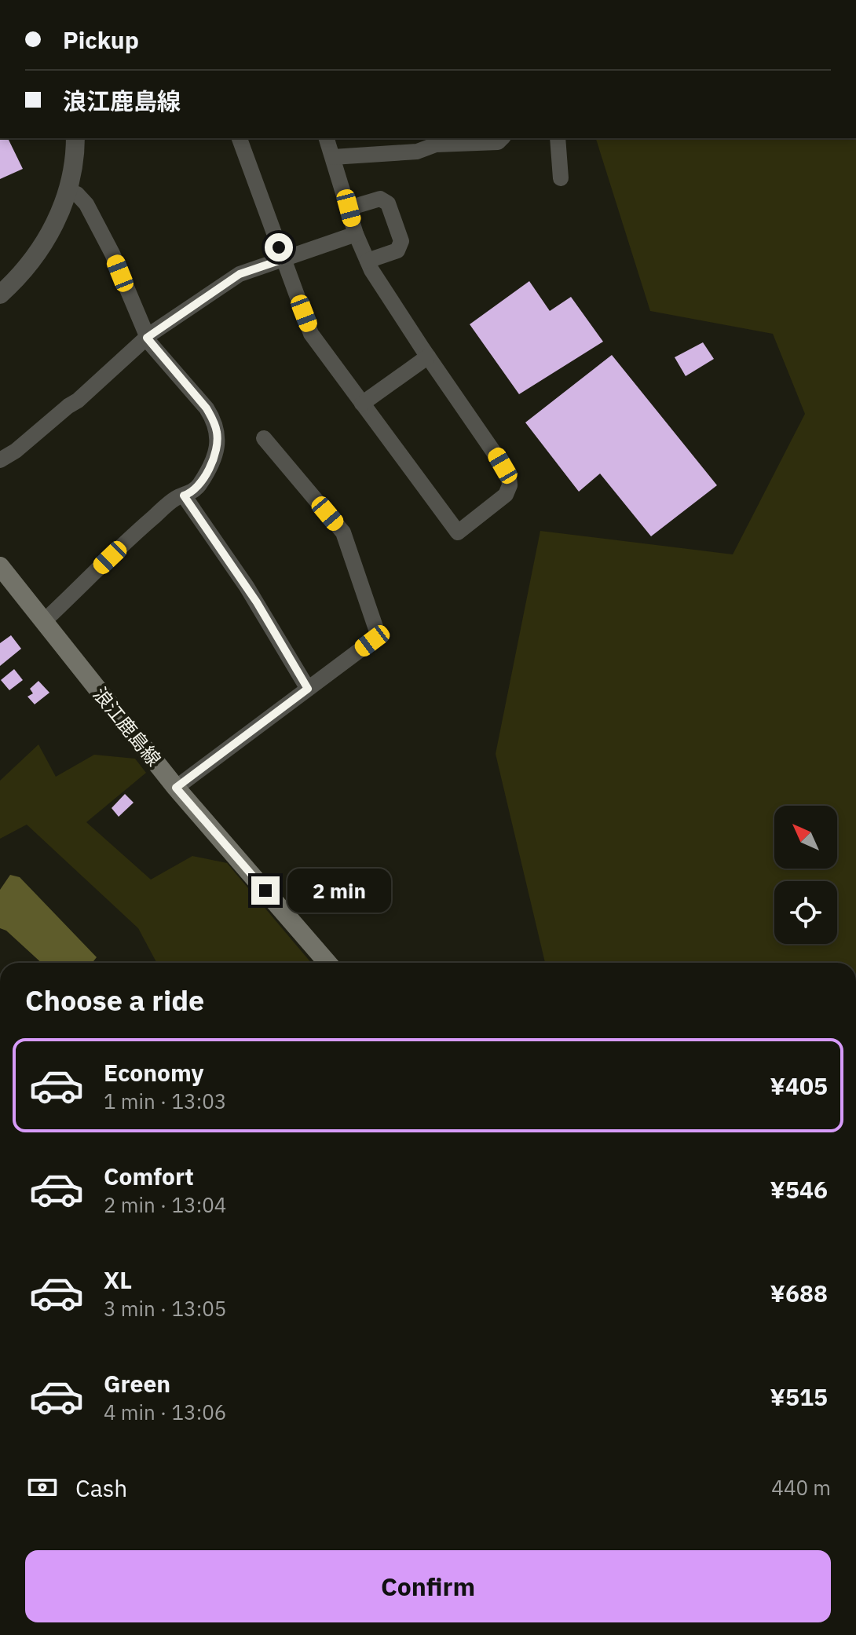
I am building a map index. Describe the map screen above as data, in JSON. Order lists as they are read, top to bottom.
{
  "streets": {
    "main road": ["浪江鹿島線"]
  },
  "north": "top left",
  "page": {
    "banner": ["Pickup", "浪江鹿島線"],
    "bubble": "2 min",
    "heading": "Choose a ride",
    "list": [
      {
        "name": "Economy",
        "note": "1 min · 13:03",
        "value": "¥405"
      },
      {
        "name": "Comfort",
        "note": "2 min · 13:04",
        "value": "¥546"
      },
      {
        "name": "XL",
        "note": "3 min · 13:05",
        "value": "¥688"
      },
      {
        "name": "Green",
        "note": "4 min · 13:06",
        "value": "¥515"
      }
    ],
    "pay": ["Cash", "440 m"],
    "buttons": "Confirm"
  }
}
